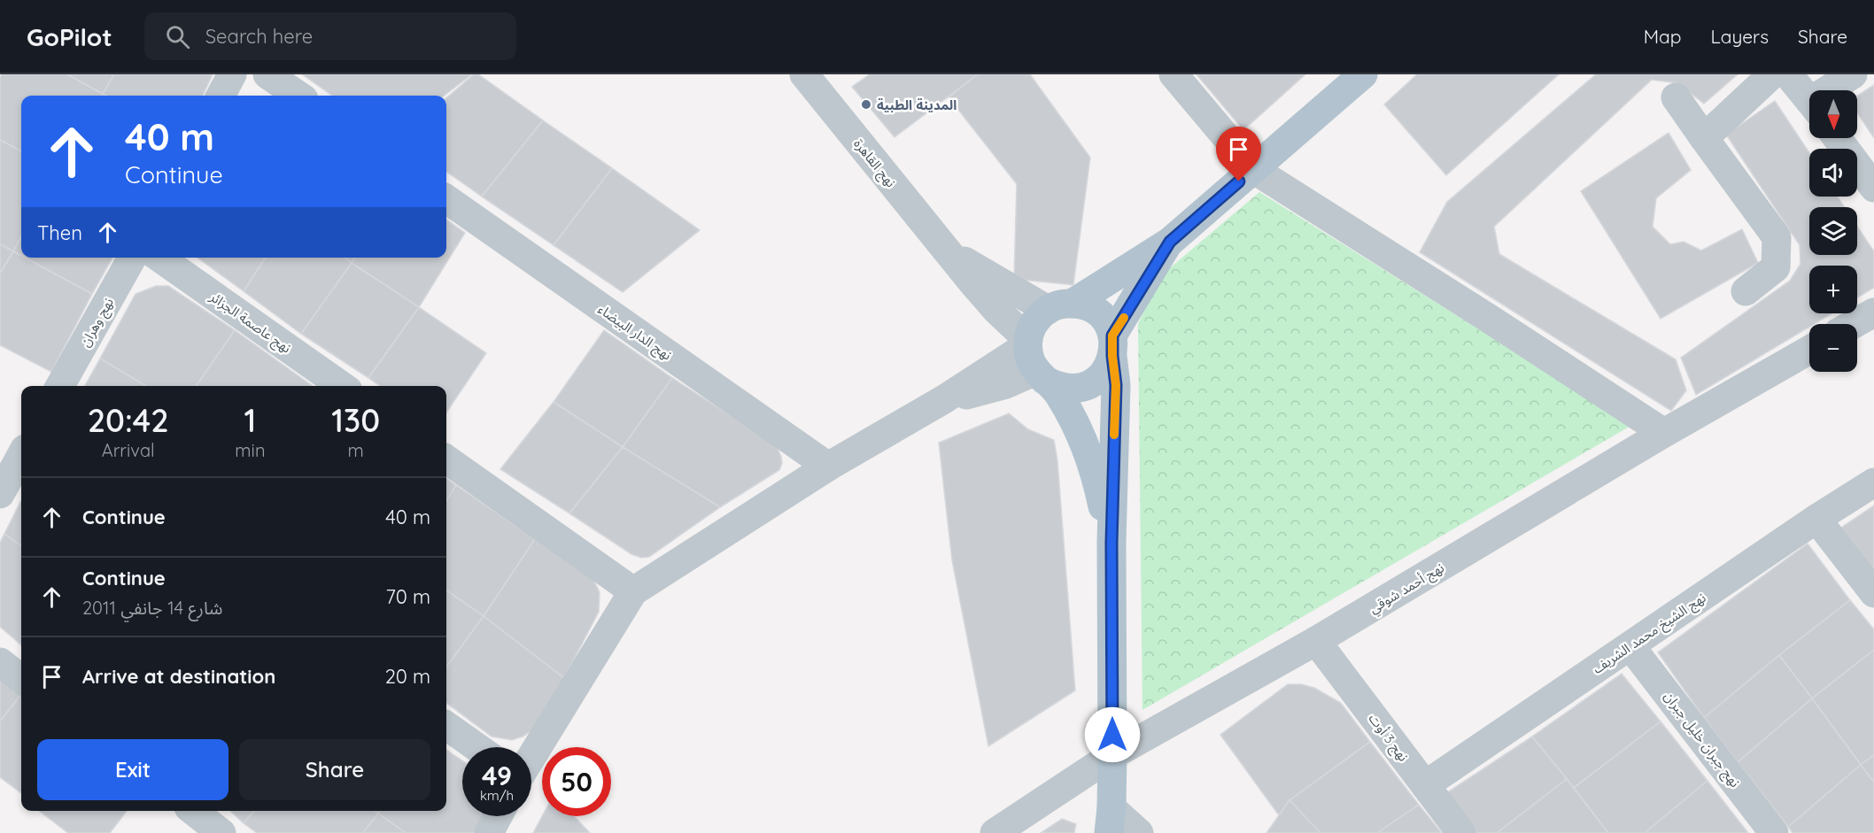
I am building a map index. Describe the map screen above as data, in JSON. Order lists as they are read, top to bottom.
{
  "streets": {
    "street": [
      "نهج القاهرة",
      "نهج وهران",
      "نهج عاصمة الجزائر",
      "نهج الدار البيضاء",
      "نهج أحمد شوقي",
      "نهج الشيخ محمد الشريف",
      "نهج 3 أوت",
      "نهج جبران خليل جبران"
    ]
  },
  "crossings": [
    ["نهج أحمد شوقي", "نهج 3 أوت"],
    ["نهج الشيخ محمد الشريف", "نهج 3 أوت"],
    ["نهج الشيخ محمد الشريف", "نهج جبران خليل جبران"]
  ],
  "places": ["المدينة الطبية"],
  "north": "bottom",
  "page": {
    "header": "GoPilot",
    "search": "Search here",
    "nav": ["Map", "Layers", "Share"],
    "map_buttons": ["+", "−"],
    "turn": ["40 m", "Continue"],
    "then": "Then",
    "eta": [
      "20:42",
      "Arrival",
      "1",
      "min",
      "130",
      "m"
    ],
    "list": [
      {
        "name": "Continue",
        "value": "40 m"
      },
      {
        "name": "Continue",
        "note": "شارع 14 جانفي 2011",
        "value": "70 m"
      },
      {
        "name": "Arrive at destination",
        "value": "20 m"
      }
    ],
    "buttons": ["Exit", "Share"],
    "speed": "49 km/h",
    "limit": "50"
  }
}
